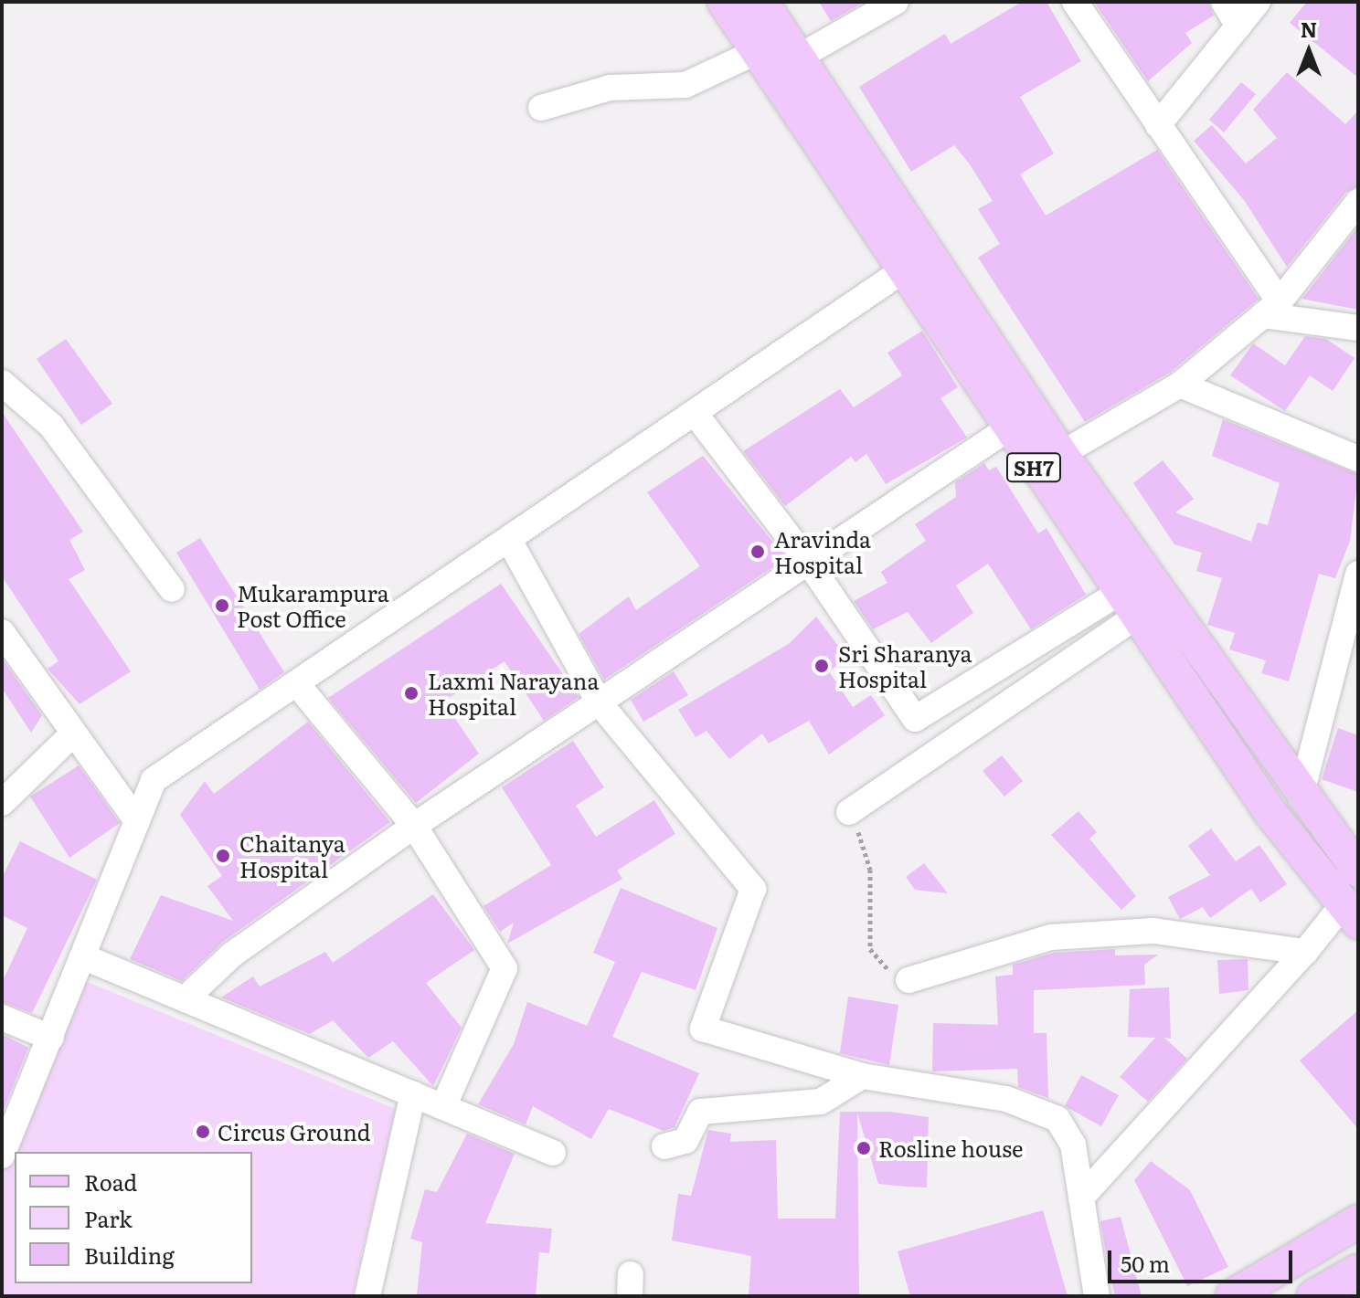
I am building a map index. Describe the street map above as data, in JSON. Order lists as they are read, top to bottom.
{
  "streets": {
    "main road": ["SH7"]
  },
  "places": [
    "Aravinda Hospital",
    "Mukarampura Post Office",
    "Sri Sharanya Hospital",
    "Laxmi Narayana Hospital",
    "Chaitanya Hospital",
    "Circus Ground",
    "Rosline house"
  ],
  "legend": ["Road", "Park", "Building"],
  "scale_bar": "50 m",
  "north": "top"
}
